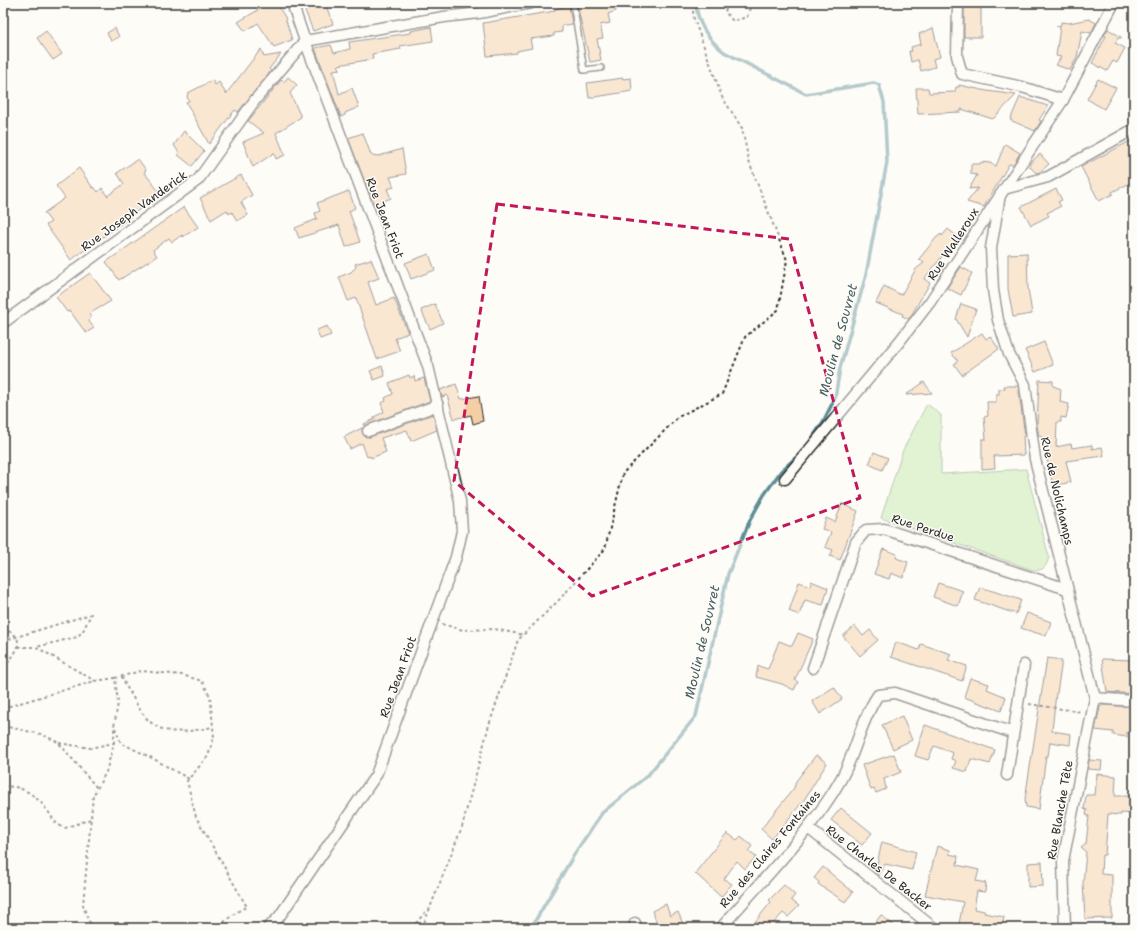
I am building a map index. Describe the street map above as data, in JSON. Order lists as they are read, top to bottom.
{
  "streets": {
    "street": [
      "Rue Joseph Vanderick",
      "Rue Jean Friot",
      "Rue Walleroux",
      "Rue de Nolichamps",
      "Rue Perdue",
      "Rue Blanche Tête",
      "Rue des Claires Fontaines",
      "Rue Charles De Backer"
    ]
  },
  "crossings": [
    ["Rue Joseph Vanderick", "Rue Jean Friot"],
    ["Rue Walleroux", "Rue de Nolichamps"],
    ["Rue de Nolichamps", "Rue Perdue"],
    ["Rue de Nolichamps", "Rue Blanche Tête"],
    ["Rue des Claires Fontaines", "Rue Charles De Backer"]
  ],
  "water": ["Moulin de Souvret"]
}
